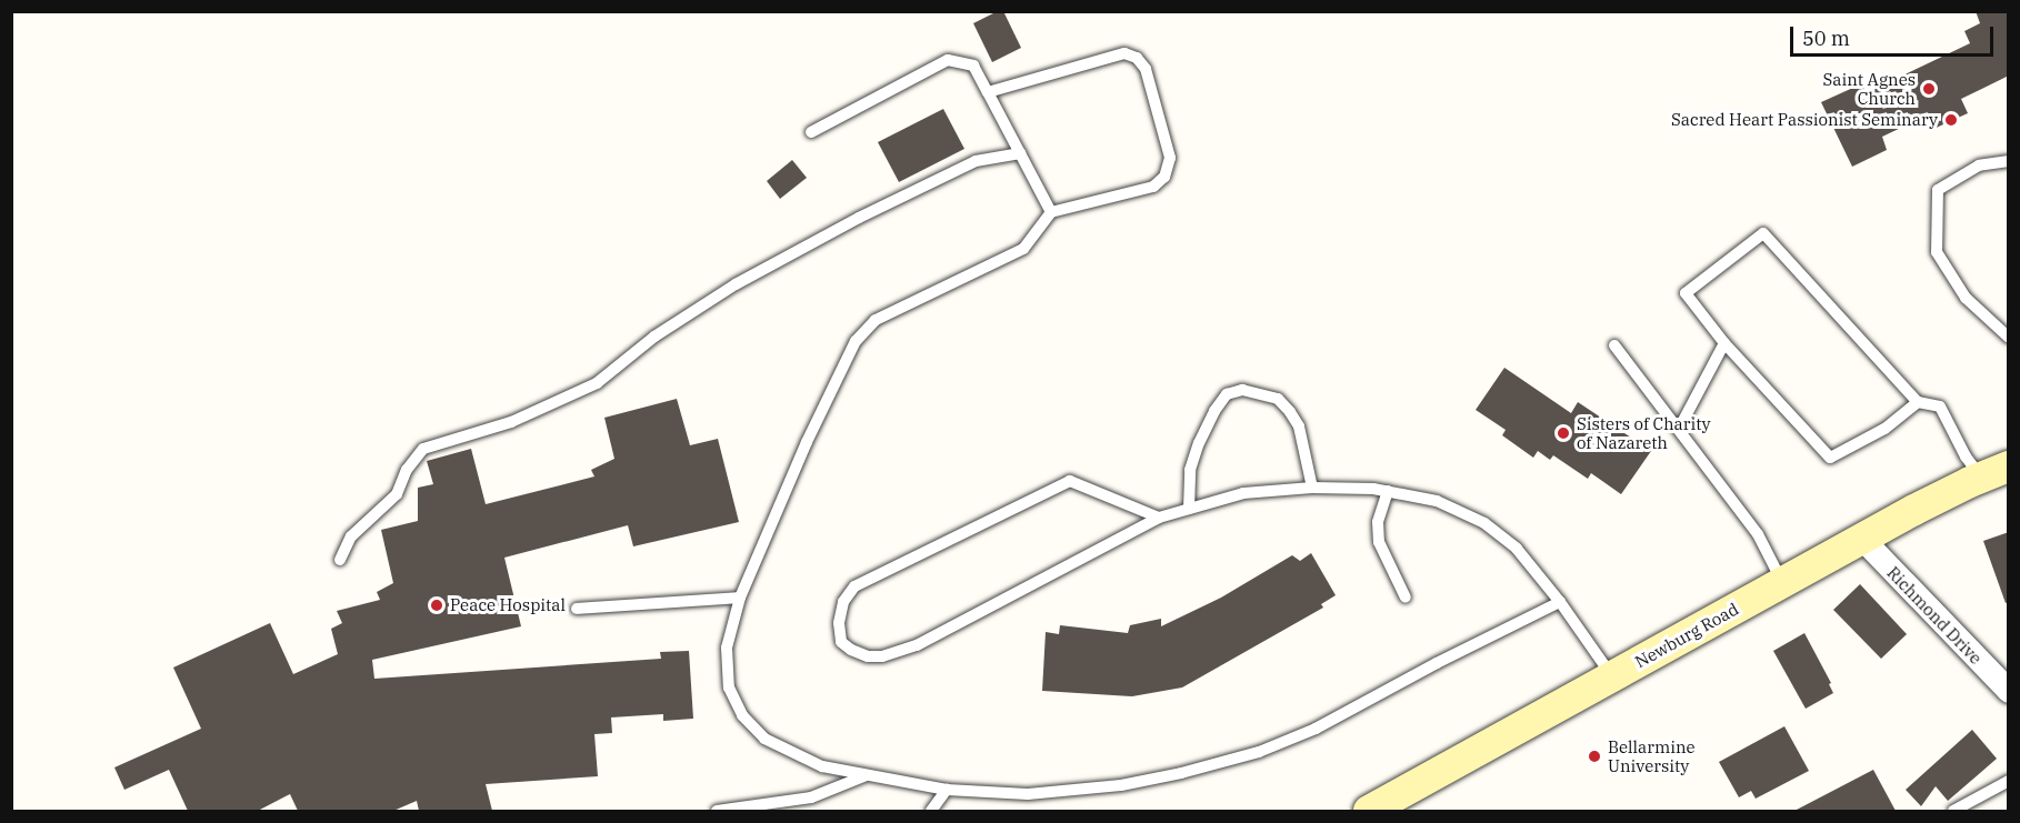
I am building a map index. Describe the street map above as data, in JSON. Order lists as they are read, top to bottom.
{
  "streets": {
    "main road": ["Newburg Road"],
    "street": ["Richmond Drive"]
  },
  "crossings": [
    ["Richmond Drive", "Newburg Road"]
  ],
  "places": [
    "Saint Agnes Church",
    "Sacred Heart Passionist Seminary",
    "Sisters of Charity of Nazareth",
    "Peace Hospital",
    "Bellarmine University"
  ],
  "scale_bar": "50 m"
}
